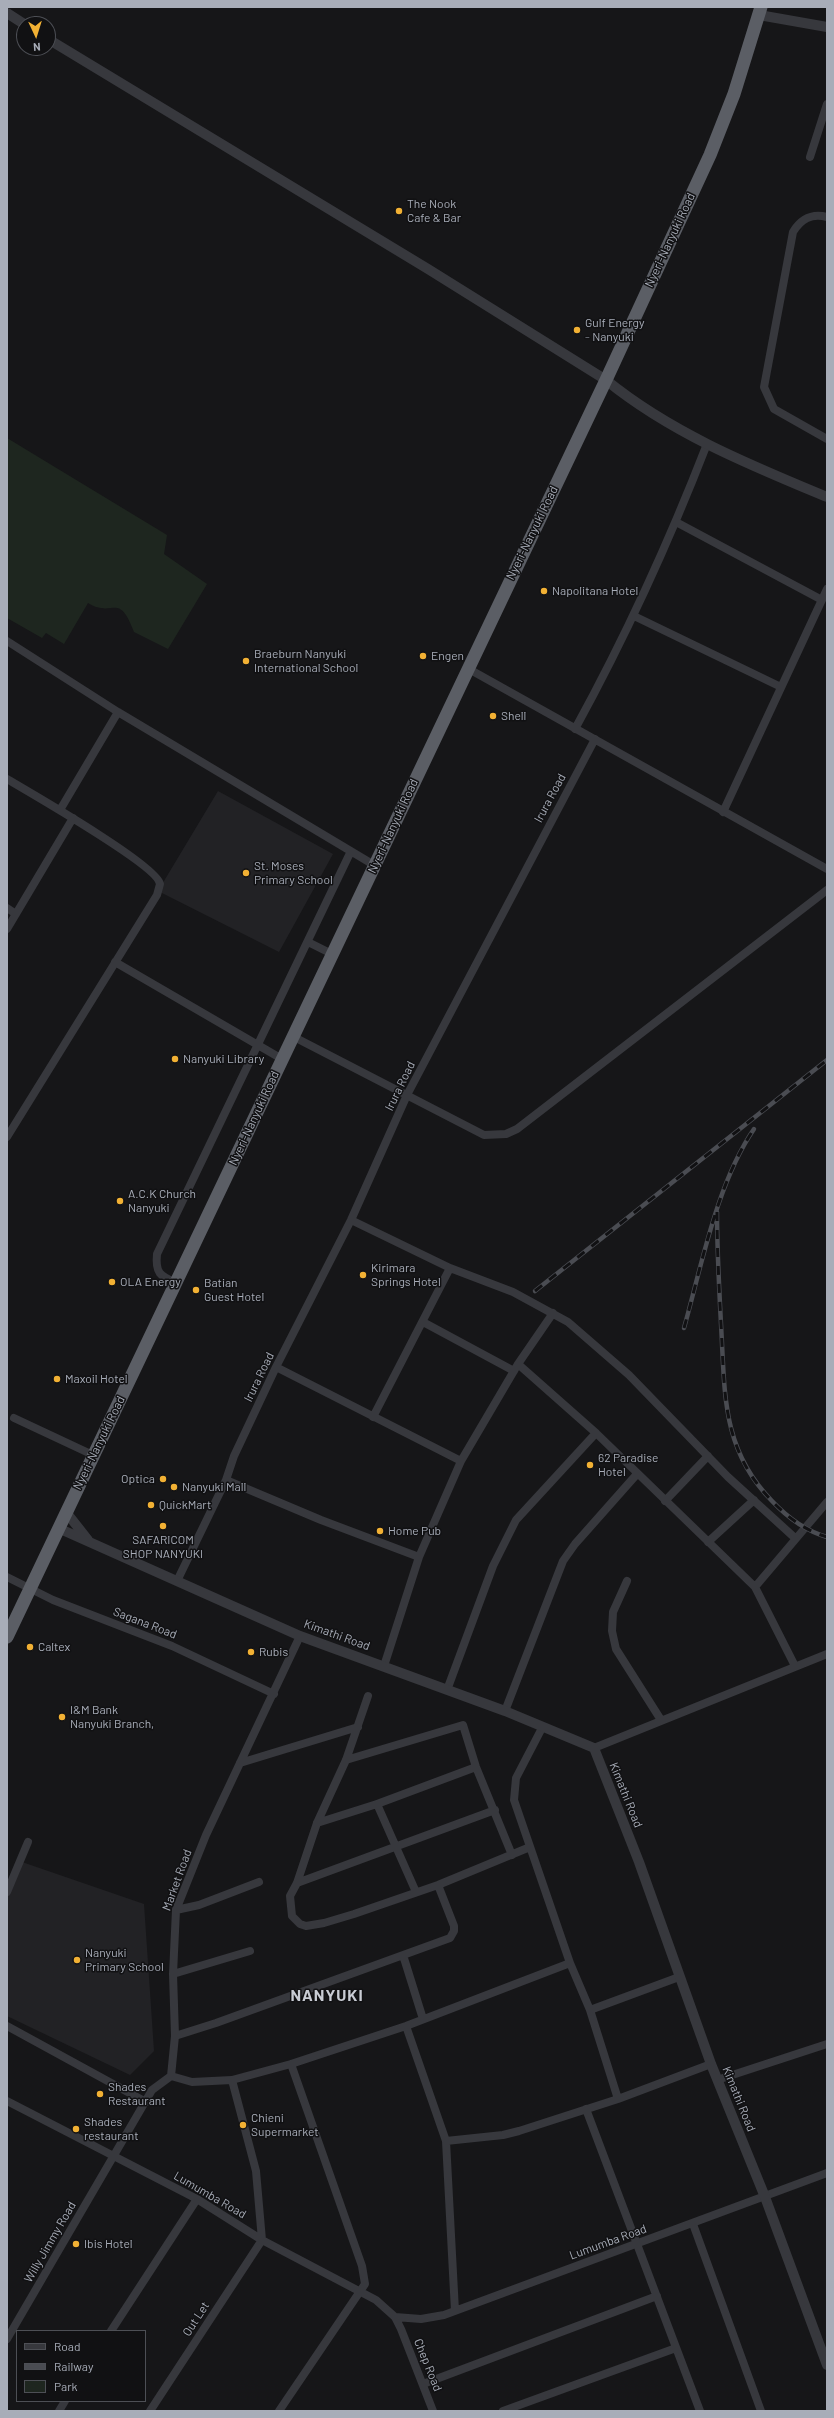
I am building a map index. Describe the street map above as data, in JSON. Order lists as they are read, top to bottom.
{
  "streets": {
    "highway": ["Nyeri-Nanyuki Road"],
    "street": [
      "Irura Road",
      "Sagana Road",
      "Kimathi Road",
      "Market Road",
      "Lumumba Road",
      "Willy Jimmy Road",
      "Out Let",
      "Chep Road"
    ]
  },
  "crossings": [
    ["Nyeri-Nanyuki Road", "Sagana Road"],
    ["Nyeri-Nanyuki Road", "Kimathi Road"],
    ["Irura Road", "Kimathi Road"],
    ["Sagana Road", "Market Road"],
    ["Kimathi Road", "Market Road"],
    ["Kimathi Road", "Lumumba Road"],
    ["Lumumba Road", "Willy Jimmy Road"],
    ["Lumumba Road", "Out Let"],
    ["Lumumba Road", "Chep Road"]
  ],
  "districts": ["NANYUKI"],
  "places": [
    "The Nook Cafe & Bar",
    "Gulf Energy - Nanyuki",
    "Napolitana Hotel",
    "Engen",
    "Braeburn Nanyuki International School",
    "Shell",
    "St. Moses Primary School",
    "Nanyuki Library",
    "A.C.K Church Nanyuki",
    "Kirimara Springs Hotel",
    "OLA Energy",
    "Batian Guest Hotel",
    "Maxoil Hotel",
    "62 Paradise Hotel",
    "Optica",
    "Nanyuki Mall",
    "QuickMart",
    "SAFARICOM SHOP NANYUKI",
    "Home Pub",
    "Caltex",
    "Rubis",
    "I&M Bank Nanyuki Branch,",
    "Nanyuki Primary School",
    "Shades Restaurant",
    "Chieni Supermarket",
    "Shades restaurant",
    "Ibis Hotel"
  ],
  "legend": ["Road", "Railway", "Park"],
  "north": "bottom"
}
